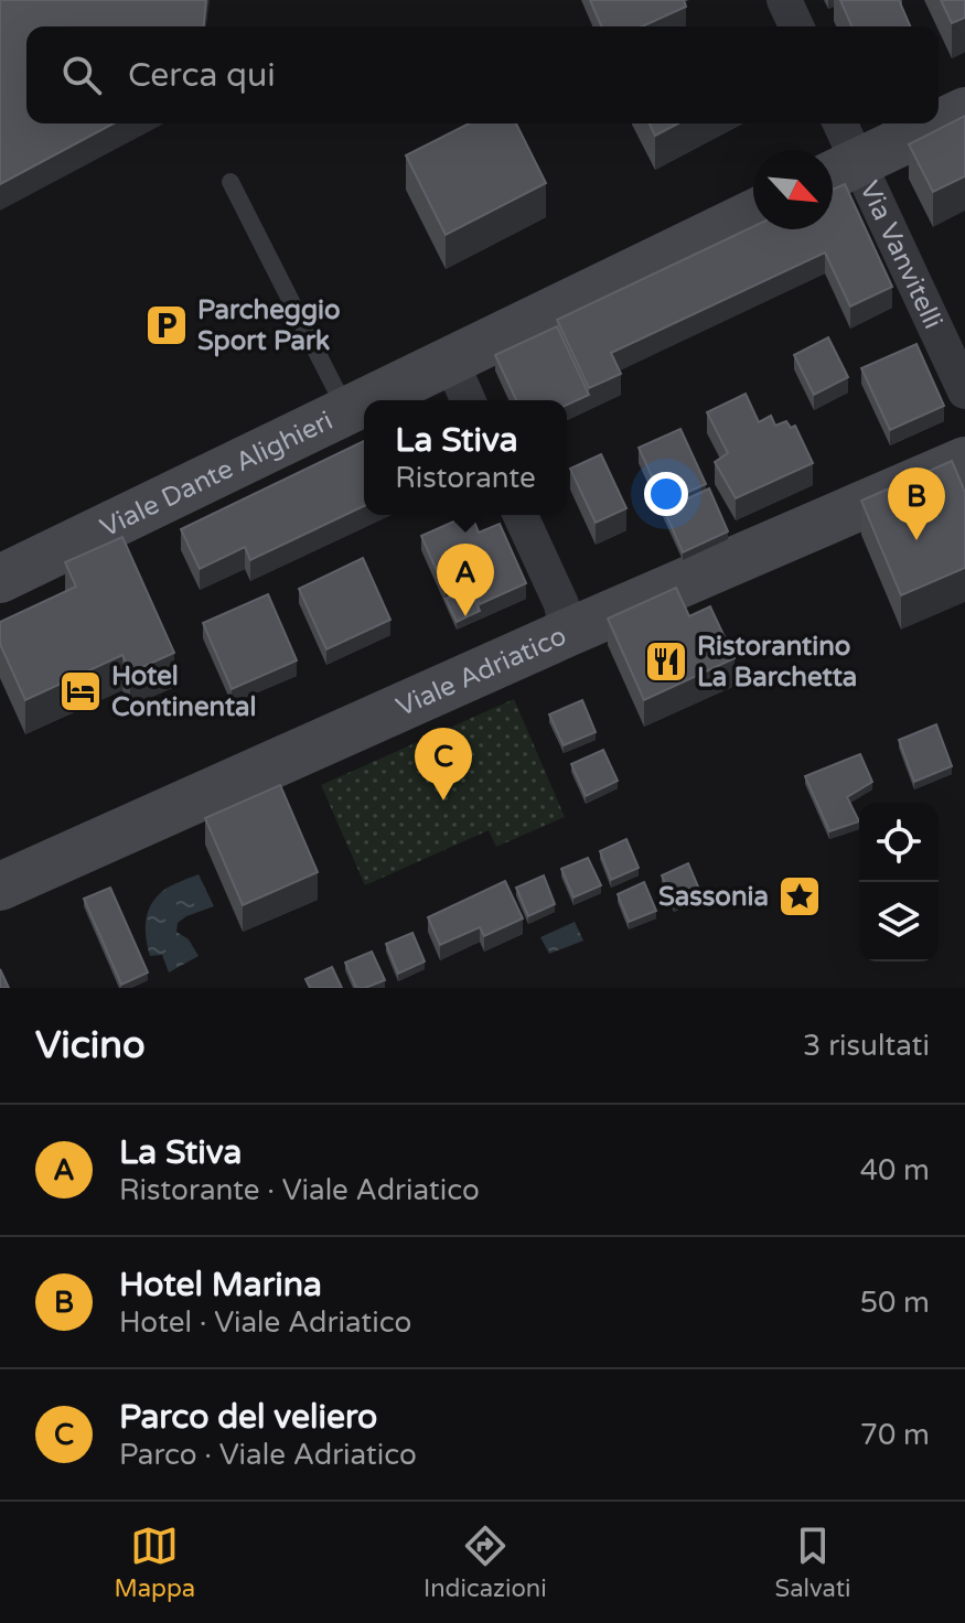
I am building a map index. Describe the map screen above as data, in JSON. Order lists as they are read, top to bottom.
{
  "streets": {
    "street": ["Via Vanvitelli", "Viale Dante Alighieri", "Viale Adriatico"]
  },
  "places": {
    "parking": ["Parcheggio Sport Park"],
    "restaurant": ["Ristorantino La Barchetta"],
    "hotel": ["Hotel Continental"],
    "place": ["Sassonia"]
  },
  "north": "bottom right",
  "page": {
    "search": "Cerca qui",
    "popup": ["La Stiva", "Ristorante"],
    "pins": ["B", "A", "C"],
    "heading": ["Vicino", "3 risultati"],
    "list": [
      {
        "mark": "A",
        "name": "La Stiva",
        "note": "Ristorante · Viale Adriatico",
        "value": "40 m"
      },
      {
        "mark": "B",
        "name": "Hotel Marina",
        "note": "Hotel · Viale Adriatico",
        "value": "50 m"
      },
      {
        "mark": "C",
        "name": "Parco del veliero",
        "note": "Parco · Viale Adriatico",
        "value": "70 m"
      }
    ],
    "nav": ["Mappa", "Indicazioni", "Salvati"]
  }
}
